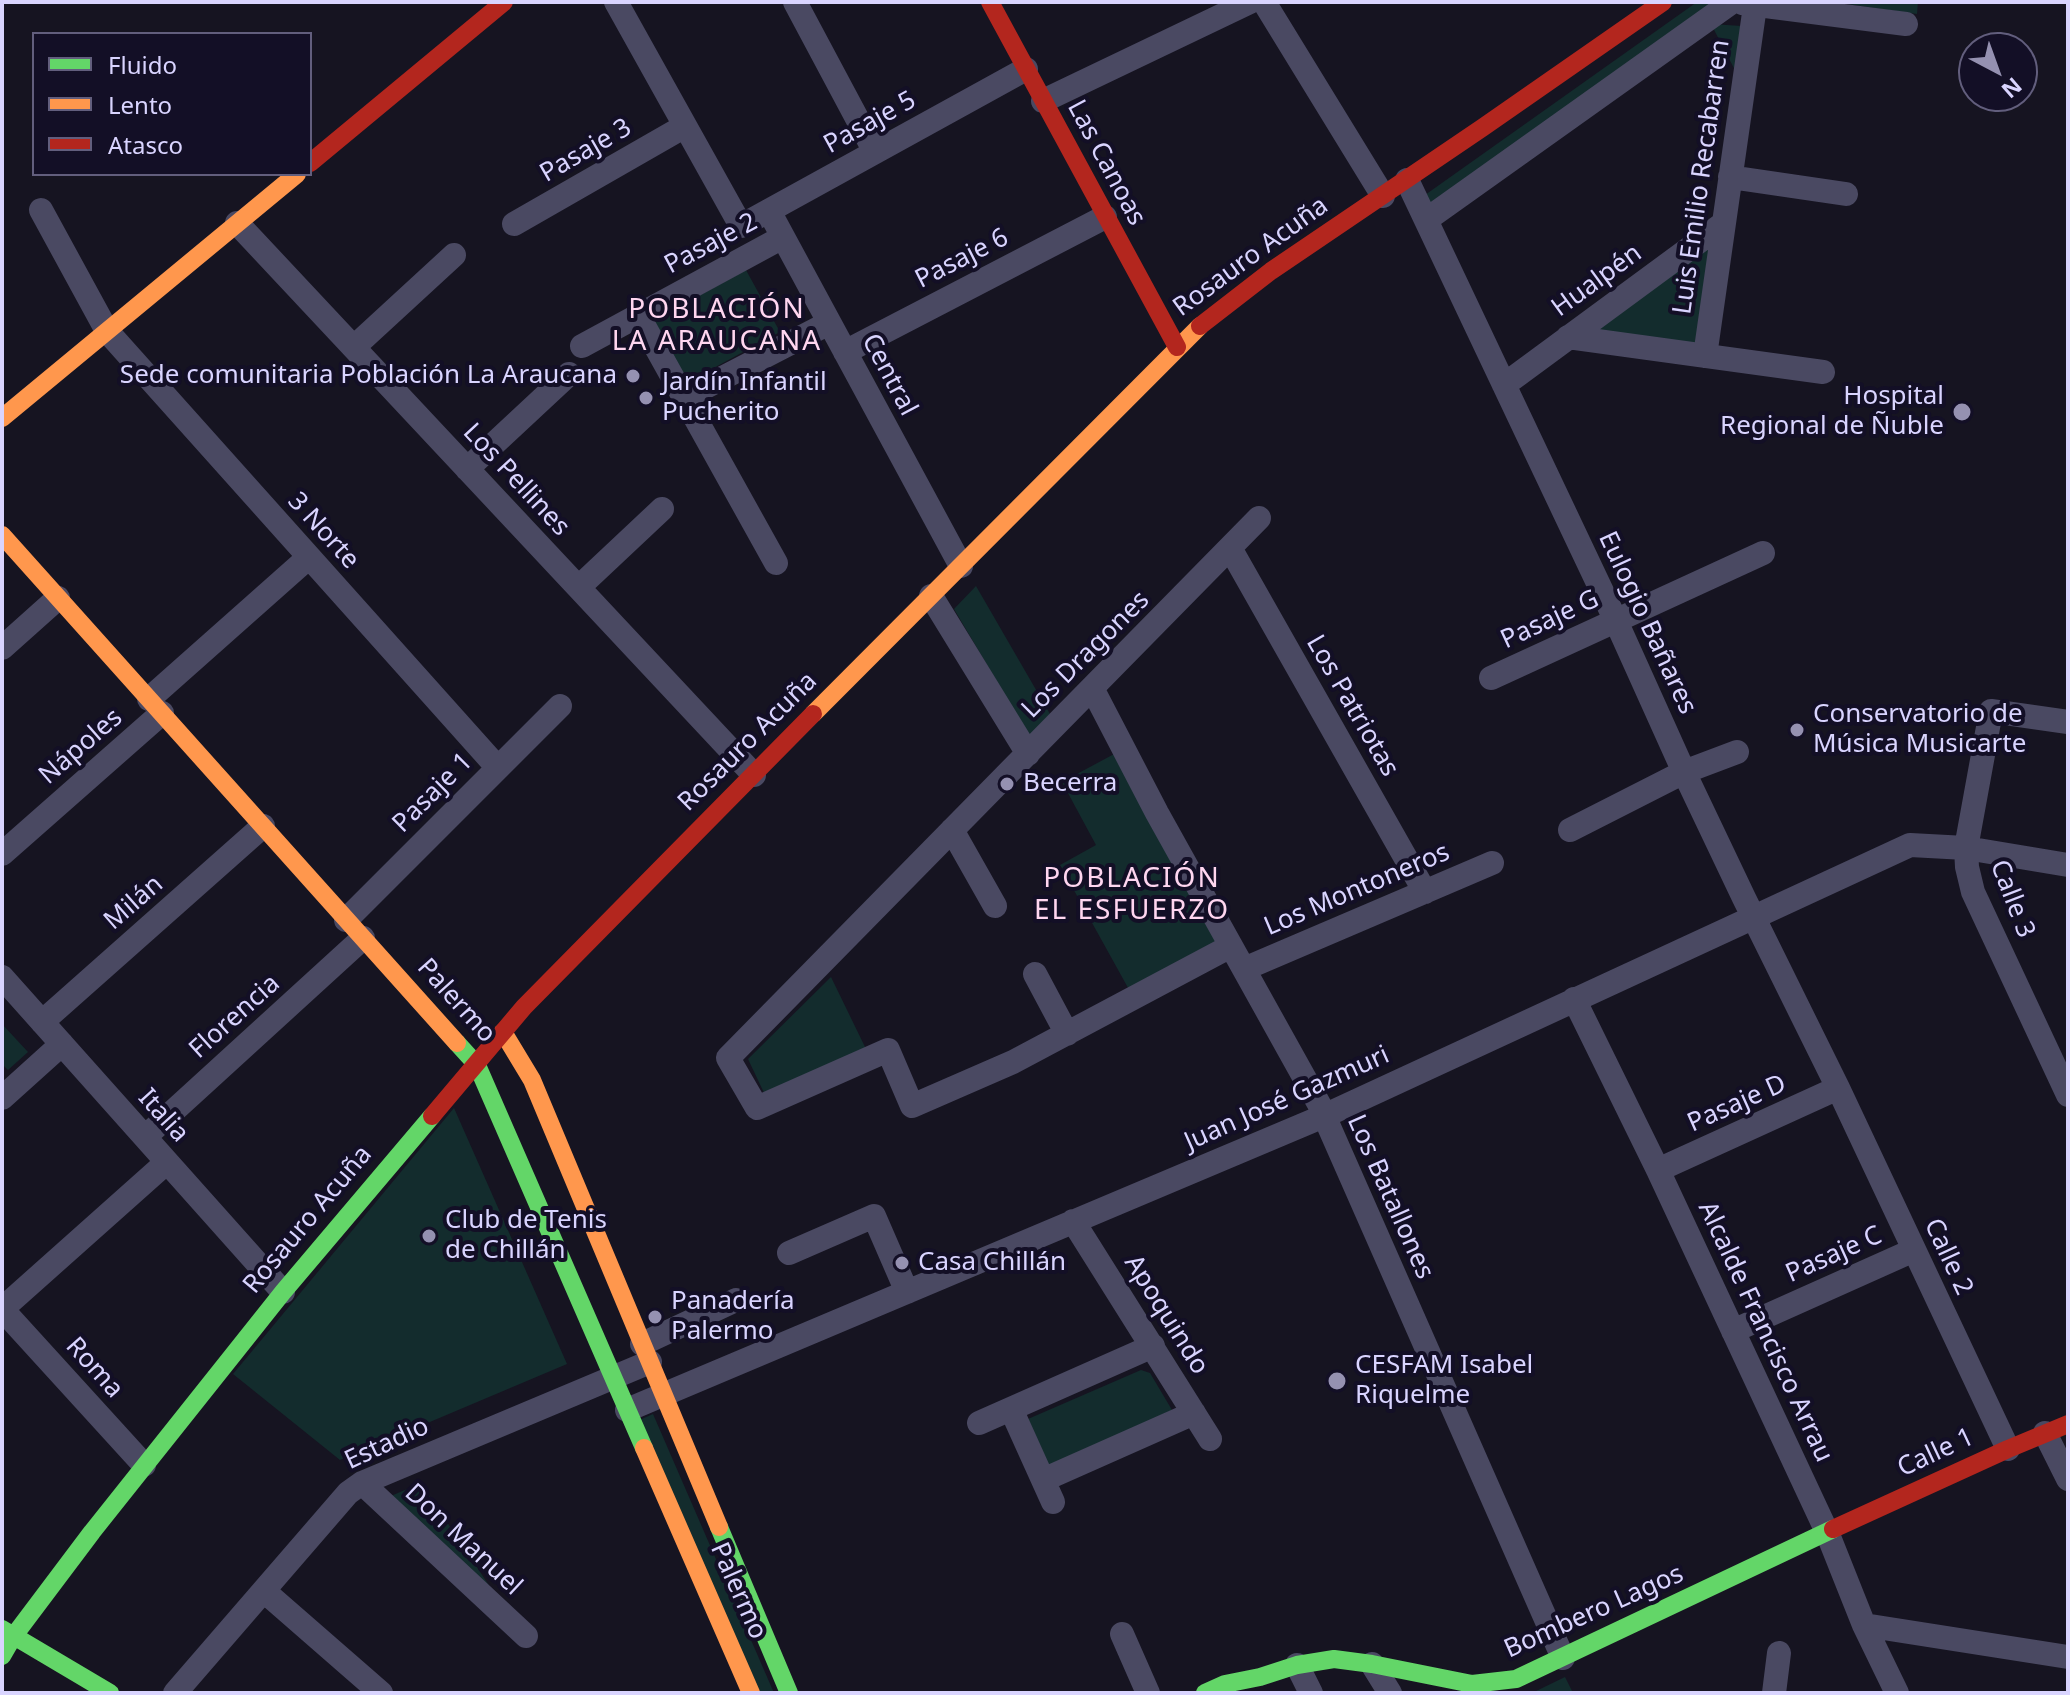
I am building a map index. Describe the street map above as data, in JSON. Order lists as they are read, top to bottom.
{
  "streets": {
    "street": [
      "Pasaje 5",
      "Pasaje 3",
      "Las Canoas",
      "Luis Emilio Recabarren",
      "Pasaje 2",
      "Rosauro Acuña",
      "Pasaje 6",
      "Hualpén",
      "Central",
      "Los Pellines",
      "3 Norte",
      "Pasaje G",
      "Eulogio Bañares",
      "Los Dragones",
      "Los Patriotas",
      "Nápoles",
      "Pasaje 1",
      "Los Montoneros",
      "Calle 3",
      "Milán",
      "Palermo",
      "Florencia",
      "Juan José Gazmuri",
      "Pasaje D",
      "Italia",
      "Los Batallones",
      "Pasaje C",
      "Calle 2",
      "Apoquindo",
      "Alcalde Francisco Arrau",
      "Roma",
      "Estadio",
      "Calle 1",
      "Don Manuel",
      "Bombero Lagos"
    ]
  },
  "crossings": [
    ["Pasaje 5", "Pasaje 3"],
    ["Pasaje 5", "Las Canoas"],
    ["Pasaje 5", "Central"],
    ["Las Canoas", "Rosauro Acuña"],
    ["Las Canoas", "Pasaje 6"],
    ["Luis Emilio Recabarren", "Hualpén"],
    ["Pasaje 2", "Central"],
    ["Rosauro Acuña", "Central"],
    ["Rosauro Acuña", "Los Pellines"],
    ["Rosauro Acuña", "Eulogio Bañares"],
    ["Rosauro Acuña", "Palermo"],
    ["Rosauro Acuña", "Italia"],
    ["Rosauro Acuña", "Roma"],
    ["Pasaje 6", "Central"],
    ["Hualpén", "Eulogio Bañares"],
    ["3 Norte", "Pasaje 1"],
    ["Pasaje G", "Eulogio Bañares"],
    ["Eulogio Bañares", "Juan José Gazmuri"],
    ["Eulogio Bañares", "Pasaje D"],
    ["Eulogio Bañares", "Calle 2"],
    ["Los Dragones", "Los Patriotas"],
    ["Los Dragones", "Los Montoneros"],
    ["Los Dragones", "Los Batallones"],
    ["Los Patriotas", "Los Montoneros"],
    ["Nápoles", "Palermo"],
    ["Pasaje 1", "Palermo"],
    ["Los Montoneros", "Los Batallones"],
    ["Calle 3", "Juan José Gazmuri"],
    ["Milán", "Palermo"],
    ["Milán", "Italia"],
    ["Palermo", "Florencia"],
    ["Palermo", "Juan José Gazmuri"],
    ["Palermo", "Estadio"],
    ["Florencia", "Italia"],
    ["Juan José Gazmuri", "Los Batallones"],
    ["Juan José Gazmuri", "Apoquindo"],
    ["Juan José Gazmuri", "Alcalde Francisco Arrau"],
    ["Pasaje D", "Calle 2"],
    ["Pasaje D", "Alcalde Francisco Arrau"],
    ["Los Batallones", "Bombero Lagos"],
    ["Pasaje C", "Calle 2"],
    ["Pasaje C", "Alcalde Francisco Arrau"],
    ["Calle 2", "Calle 1"],
    ["Alcalde Francisco Arrau", "Calle 1"],
    ["Alcalde Francisco Arrau", "Bombero Lagos"],
    ["Estadio", "Don Manuel"],
    ["Calle 1", "Bombero Lagos"]
  ],
  "districts": ["POBLACIÓN LA ARAUCANA", "POBLACIÓN EL ESFUERZO"],
  "places": [
    "Sede comunitaria Población La Araucana",
    "Jardín Infantil Pucherito",
    "Hospital Regional de Ñuble",
    "Conservatorio de Música Musicarte",
    "Becerra",
    "Club de Tenis de Chillán",
    "Casa Chillán",
    "Panadería Palermo",
    "CESFAM Isabel Riquelme"
  ],
  "legend": ["Fluido", "Lento", "Atasco"],
  "north": "bottom right"
}
